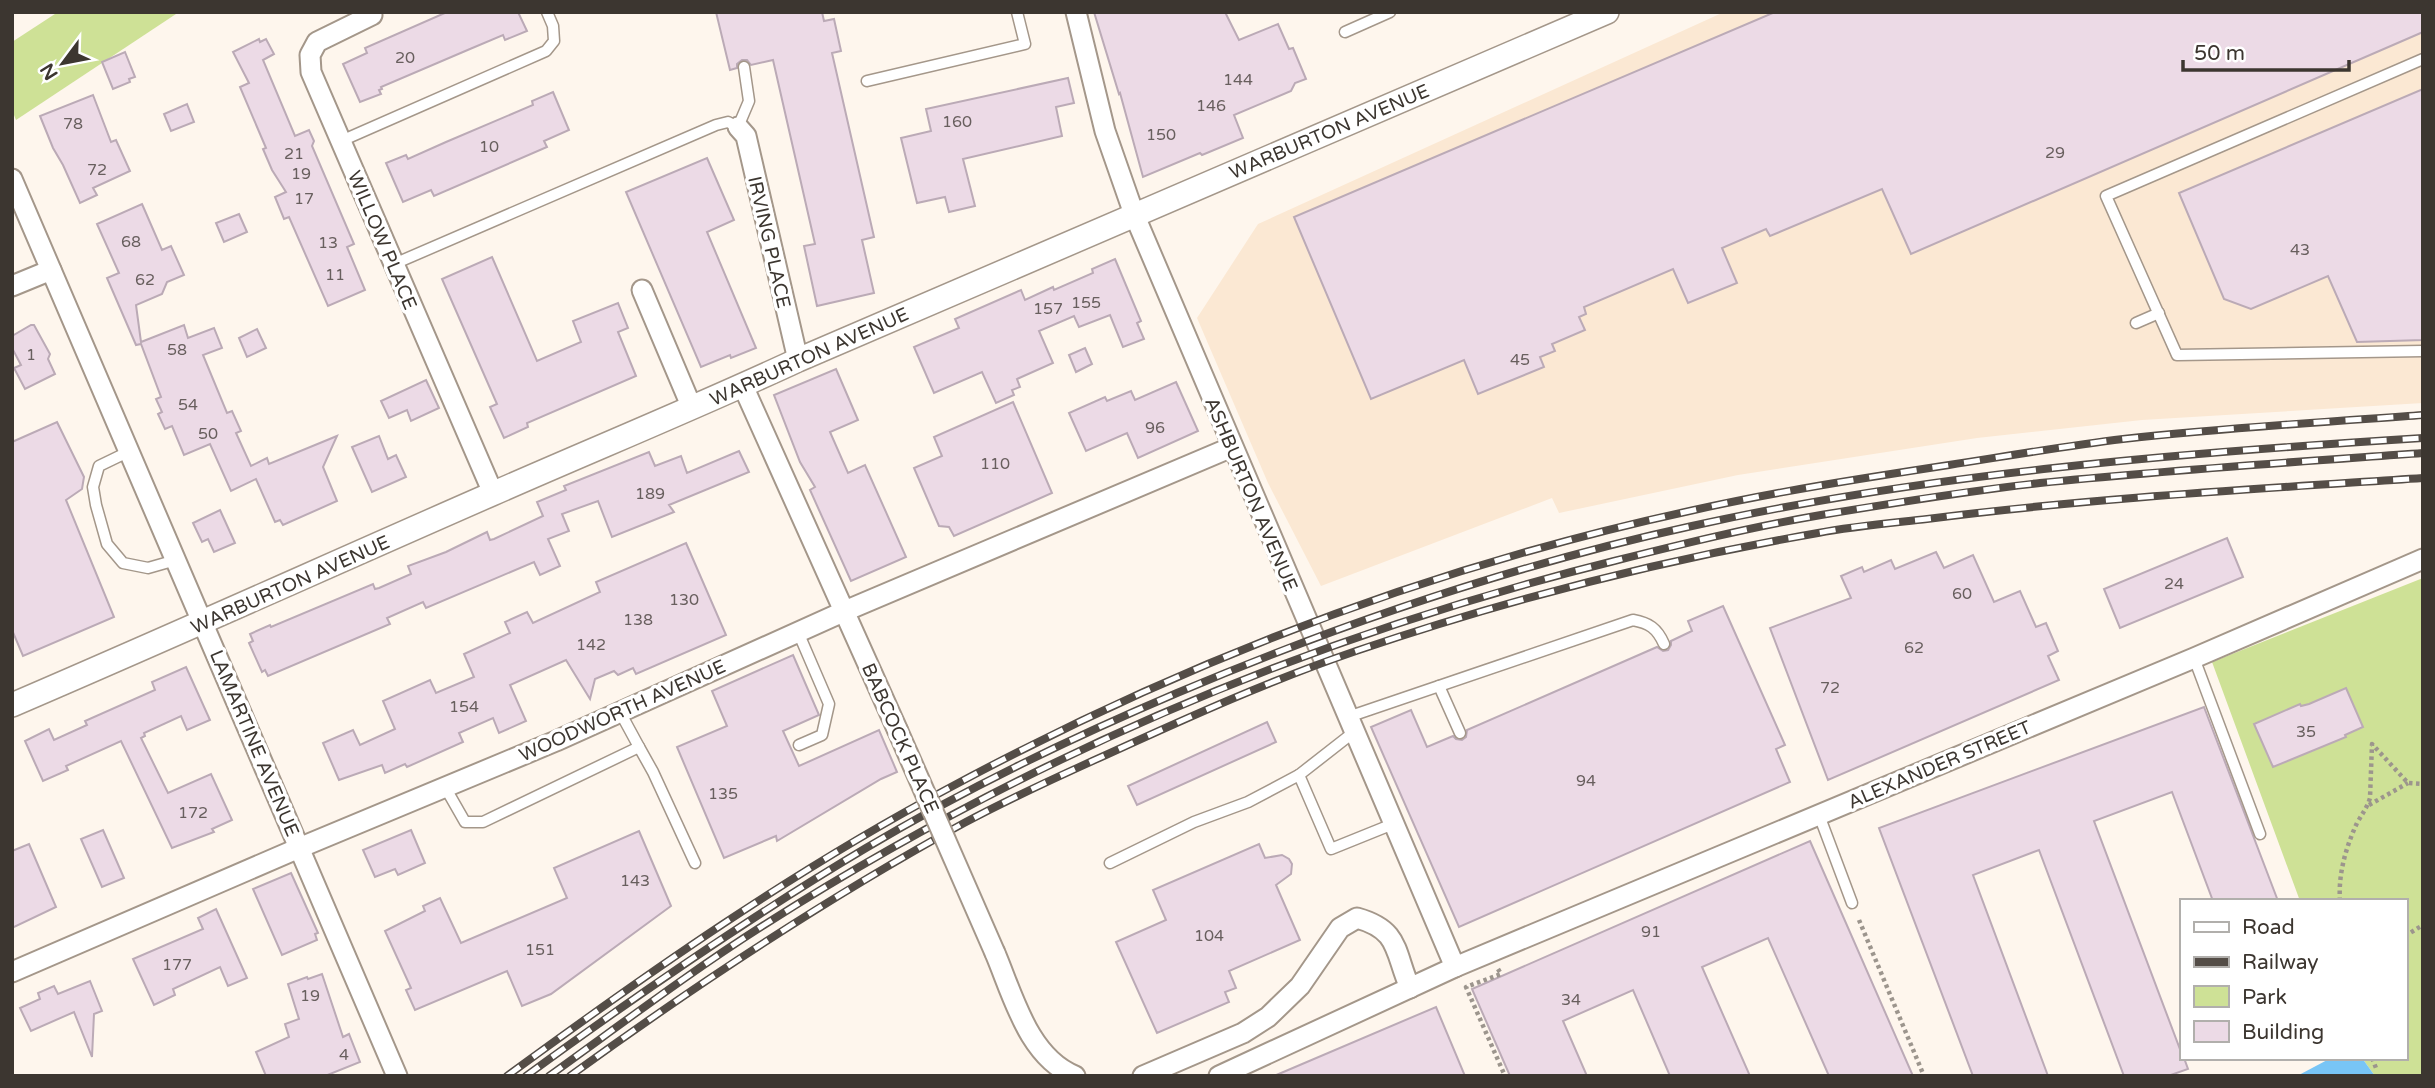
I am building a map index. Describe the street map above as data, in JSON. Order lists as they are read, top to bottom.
{
  "streets": {
    "street": [
      "WARBURTON AVENUE",
      "WILLOW PLACE",
      "IRVING PLACE",
      "ASHBURTON AVENUE",
      "WOODWORTH AVENUE",
      "BABCOCK PLACE",
      "LAMARTINE AVENUE",
      "ALEXANDER STREET"
    ]
  },
  "crossings": [
    ["WARBURTON AVENUE", "WILLOW PLACE"],
    ["WARBURTON AVENUE", "IRVING PLACE"],
    ["WARBURTON AVENUE", "ASHBURTON AVENUE"],
    ["WARBURTON AVENUE", "BABCOCK PLACE"],
    ["WARBURTON AVENUE", "LAMARTINE AVENUE"],
    ["ASHBURTON AVENUE", "WOODWORTH AVENUE"],
    ["ASHBURTON AVENUE", "ALEXANDER STREET"],
    ["WOODWORTH AVENUE", "BABCOCK PLACE"],
    ["WOODWORTH AVENUE", "LAMARTINE AVENUE"]
  ],
  "house_numbers": [
    "20",
    "144",
    "146",
    "160",
    "78",
    "150",
    "10",
    "29",
    "21",
    "72",
    "19",
    "17",
    "68",
    "13",
    "43",
    "11",
    "62",
    "155",
    "157",
    "58",
    "1",
    "45",
    "54",
    "96",
    "50",
    "110",
    "189",
    "24",
    "60",
    "130",
    "138",
    "142",
    "62",
    "72",
    "154",
    "35",
    "94",
    "135",
    "172",
    "143",
    "91",
    "104",
    "151",
    "177",
    "19",
    "34",
    "4"
  ],
  "legend": [
    "Road",
    "Railway",
    "Park",
    "Building"
  ],
  "scale_bar": "50 m",
  "north": "bottom left"
}
